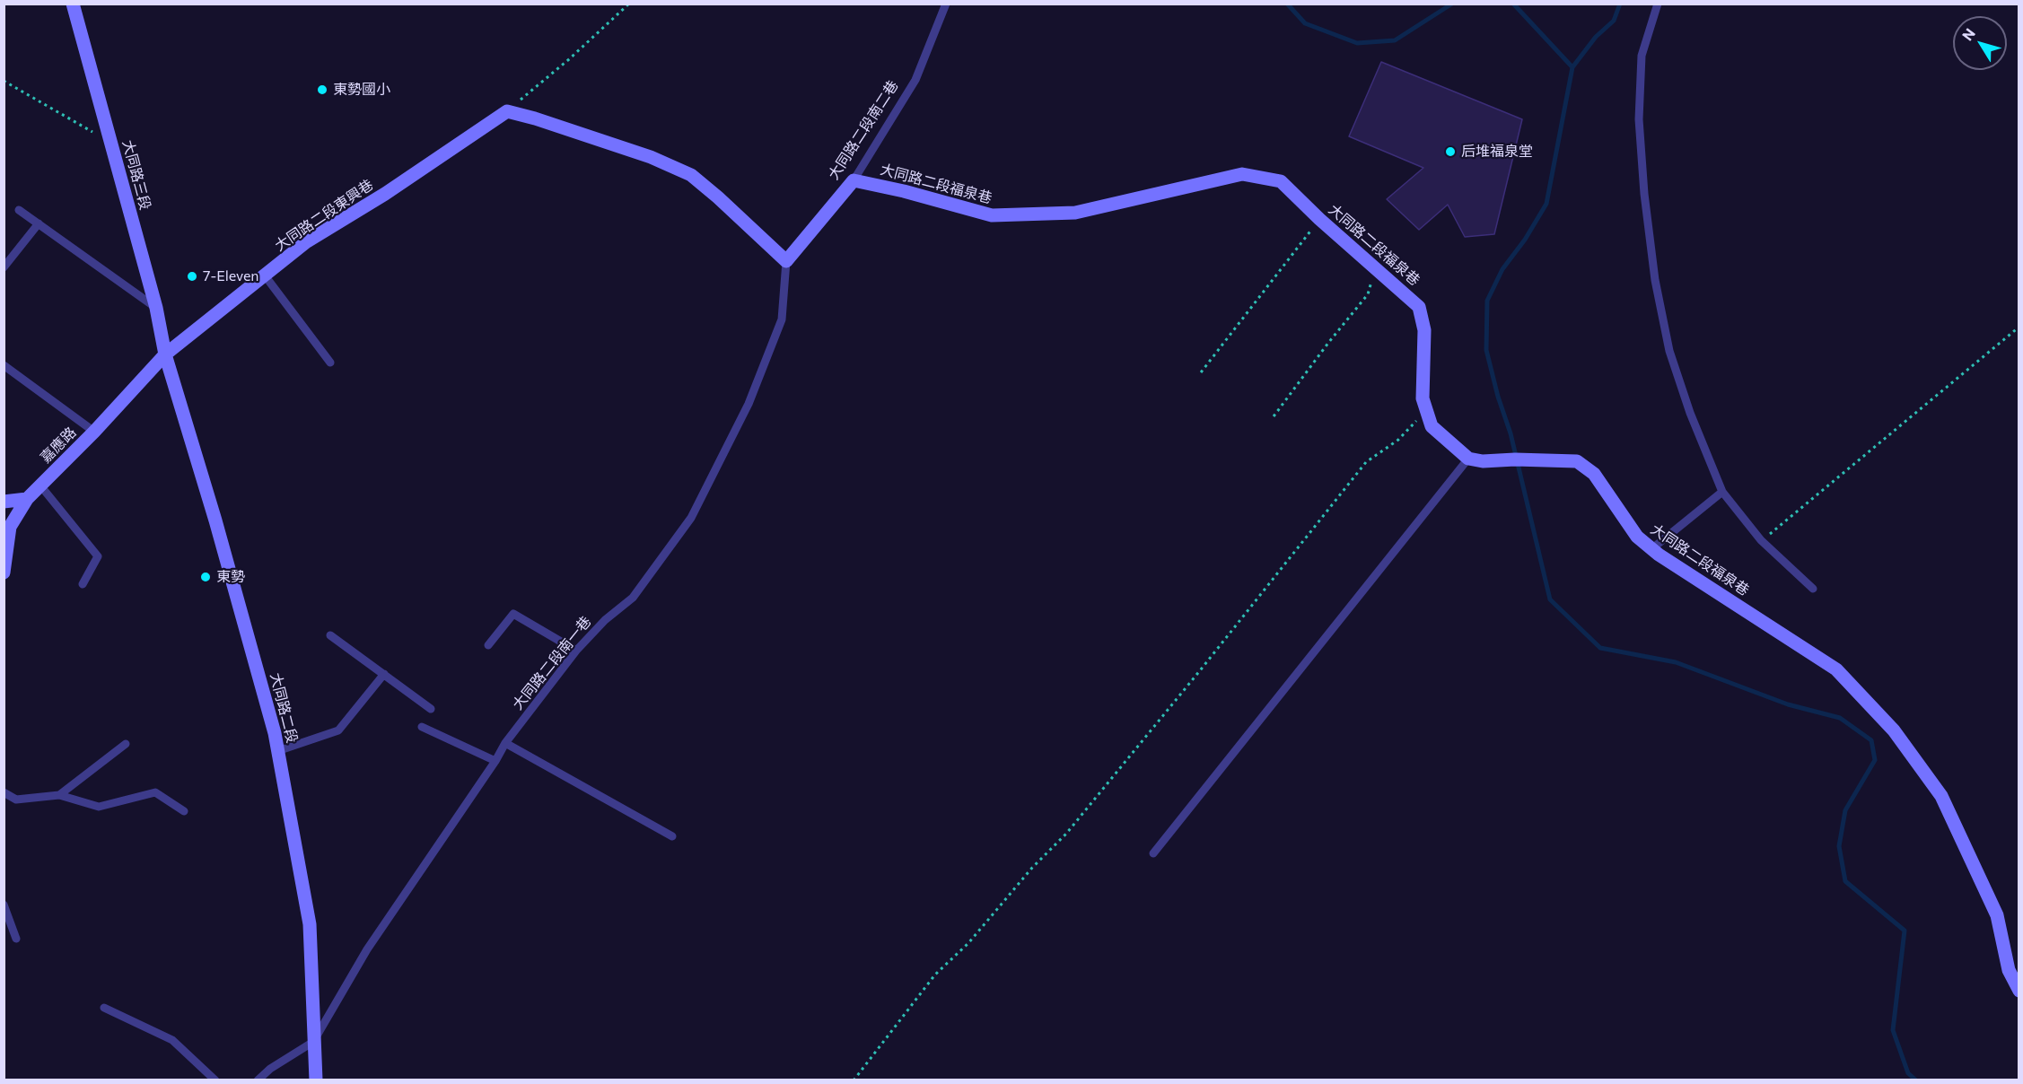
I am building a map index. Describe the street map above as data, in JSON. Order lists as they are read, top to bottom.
{
  "streets": {
    "street": [
      "大同路二段南二巷",
      "大同路三段",
      "大同路二段福泉巷",
      "大同路二段東興巷",
      "嘉應路",
      "大同路二段"
    ],
    "lane": ["大同路二段南一巷"]
  },
  "crossings": [
    ["大同路二段南二巷", "大同路二段福泉巷"],
    ["大同路二段南二巷", "大同路二段南一巷"],
    ["大同路三段", "大同路二段東興巷"],
    ["大同路三段", "嘉應路"],
    ["大同路三段", "大同路二段"],
    ["大同路二段東興巷", "嘉應路"],
    ["大同路二段東興巷", "大同路二段"],
    ["嘉應路", "大同路二段"],
    ["大同路二段南一巷", "大同路二段"]
  ],
  "places": [
    "東勢國小",
    "后堆福泉堂",
    "7-Eleven",
    "東勢"
  ],
  "north": "top left"
}
